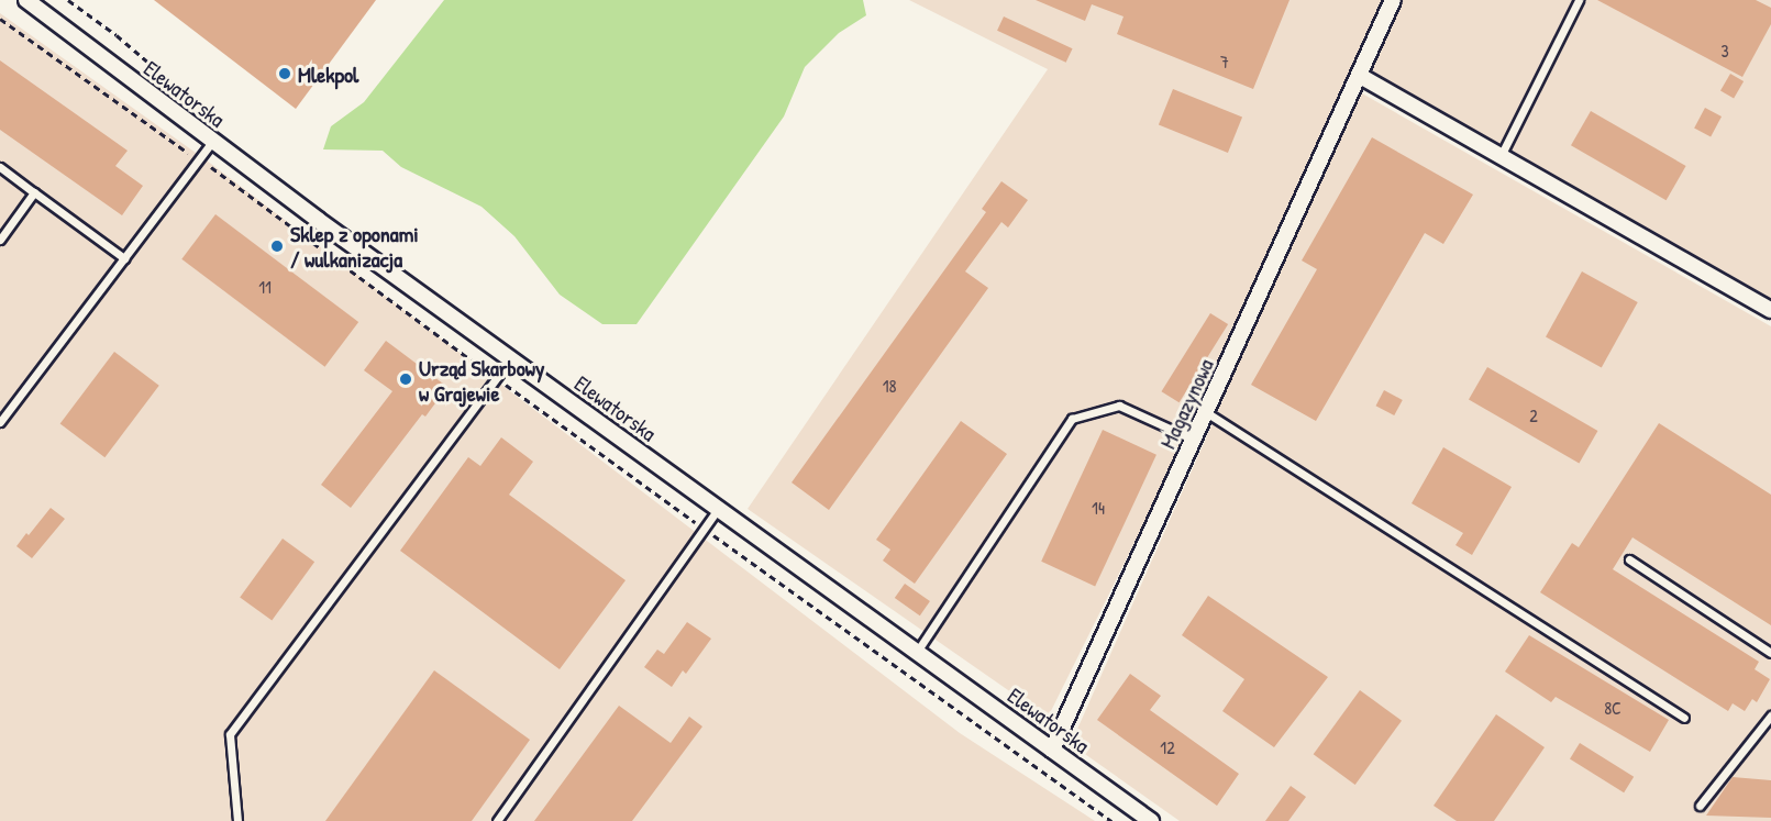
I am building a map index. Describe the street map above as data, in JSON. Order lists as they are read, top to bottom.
{
  "streets": {
    "street": ["Elewatorska", "Magazynowa"]
  },
  "crossings": [
    ["Elewatorska", "Magazynowa"]
  ],
  "places": ["Mlekpol", "Sklep z oponami / wulkanizacja", "Urząd Skarbowy w Grajewie"],
  "house_numbers": [
    "3",
    "7",
    "11",
    "18",
    "2",
    "14",
    "8C",
    "12"
  ]
}
